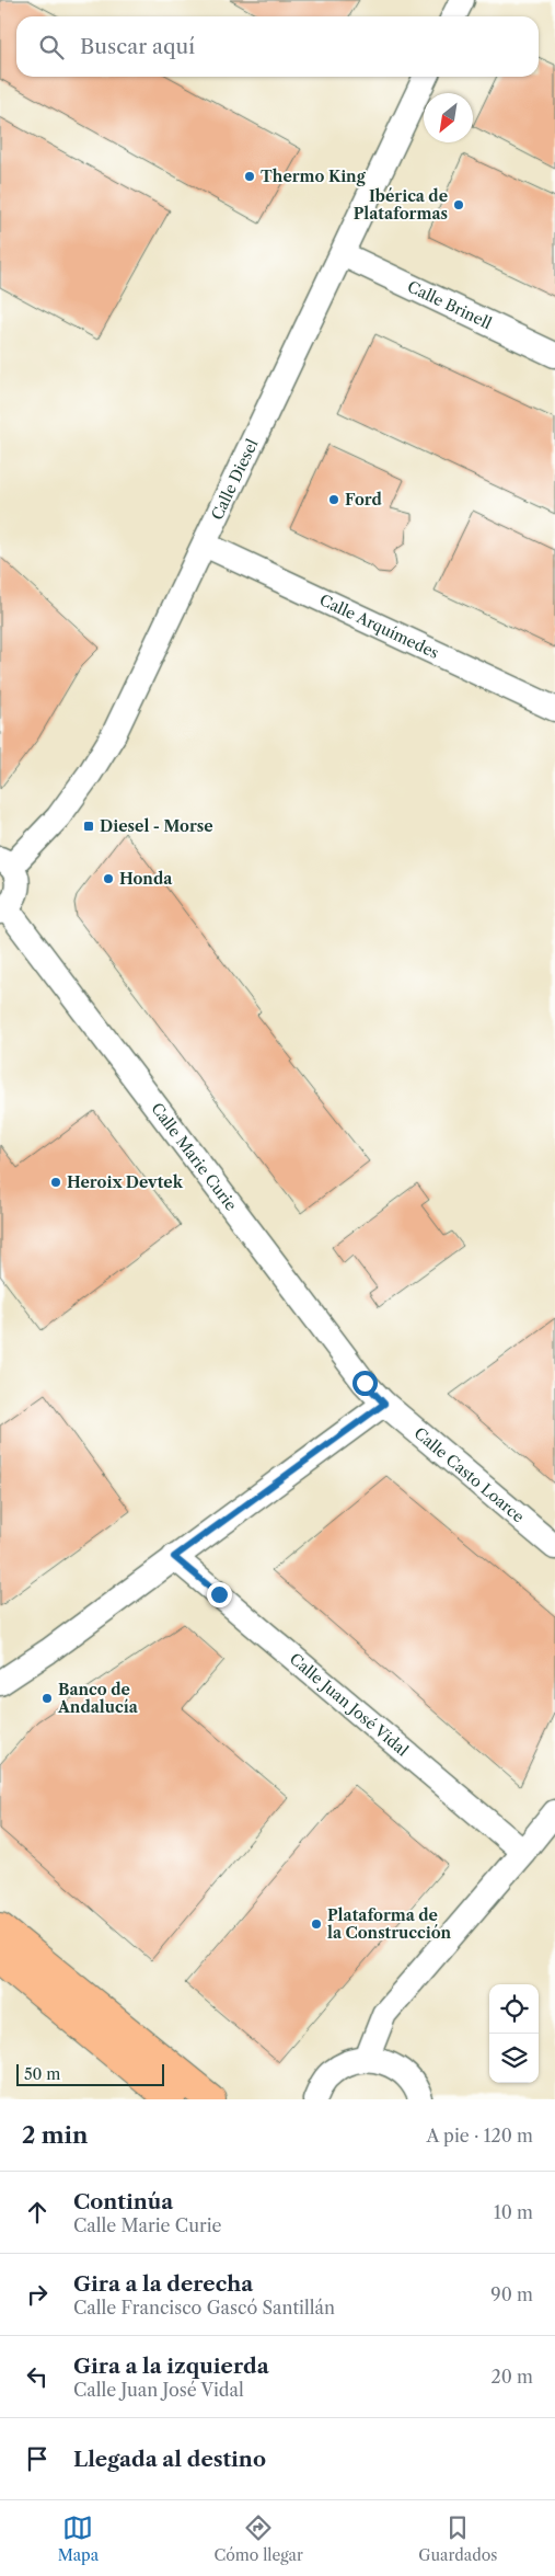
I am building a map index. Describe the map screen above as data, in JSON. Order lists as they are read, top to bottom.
{
  "streets": {
    "street": [
      "Calle Brinell",
      "Calle Diesel",
      "Calle Arquímedes",
      "Calle Marie Curie",
      "Calle Casto Loarce",
      "Calle Juan José Vidal"
    ]
  },
  "crossings": [
    ["Calle Brinell", "Calle Diesel"],
    ["Calle Diesel", "Calle Arquímedes"],
    ["Calle Marie Curie", "Calle Casto Loarce"]
  ],
  "places": {
    "other": [
      "Thermo King",
      "Ibérica de Plataformas",
      "Ford",
      "Honda",
      "Heroix Devtek",
      "Banco de Andalucía",
      "Plataforma de la Construcción"
    ],
    "transit": ["Diesel - Morse"]
  },
  "scale_bar": "50 m",
  "north": "bottom left",
  "page": {
    "search": "Buscar aquí",
    "scale": "50 m",
    "heading": ["2 min", "A pie · 120 m"],
    "list": [
      ["Continúa", "Calle Marie Curie", "10 m"],
      ["Gira a la derecha", "Calle Francisco Gascó Santillán", "90 m"],
      ["Gira a la izquierda", "Calle Juan José Vidal", "20 m"],
      "Llegada al destino"
    ],
    "nav": ["Mapa", "Cómo llegar", "Guardados"]
  }
}
